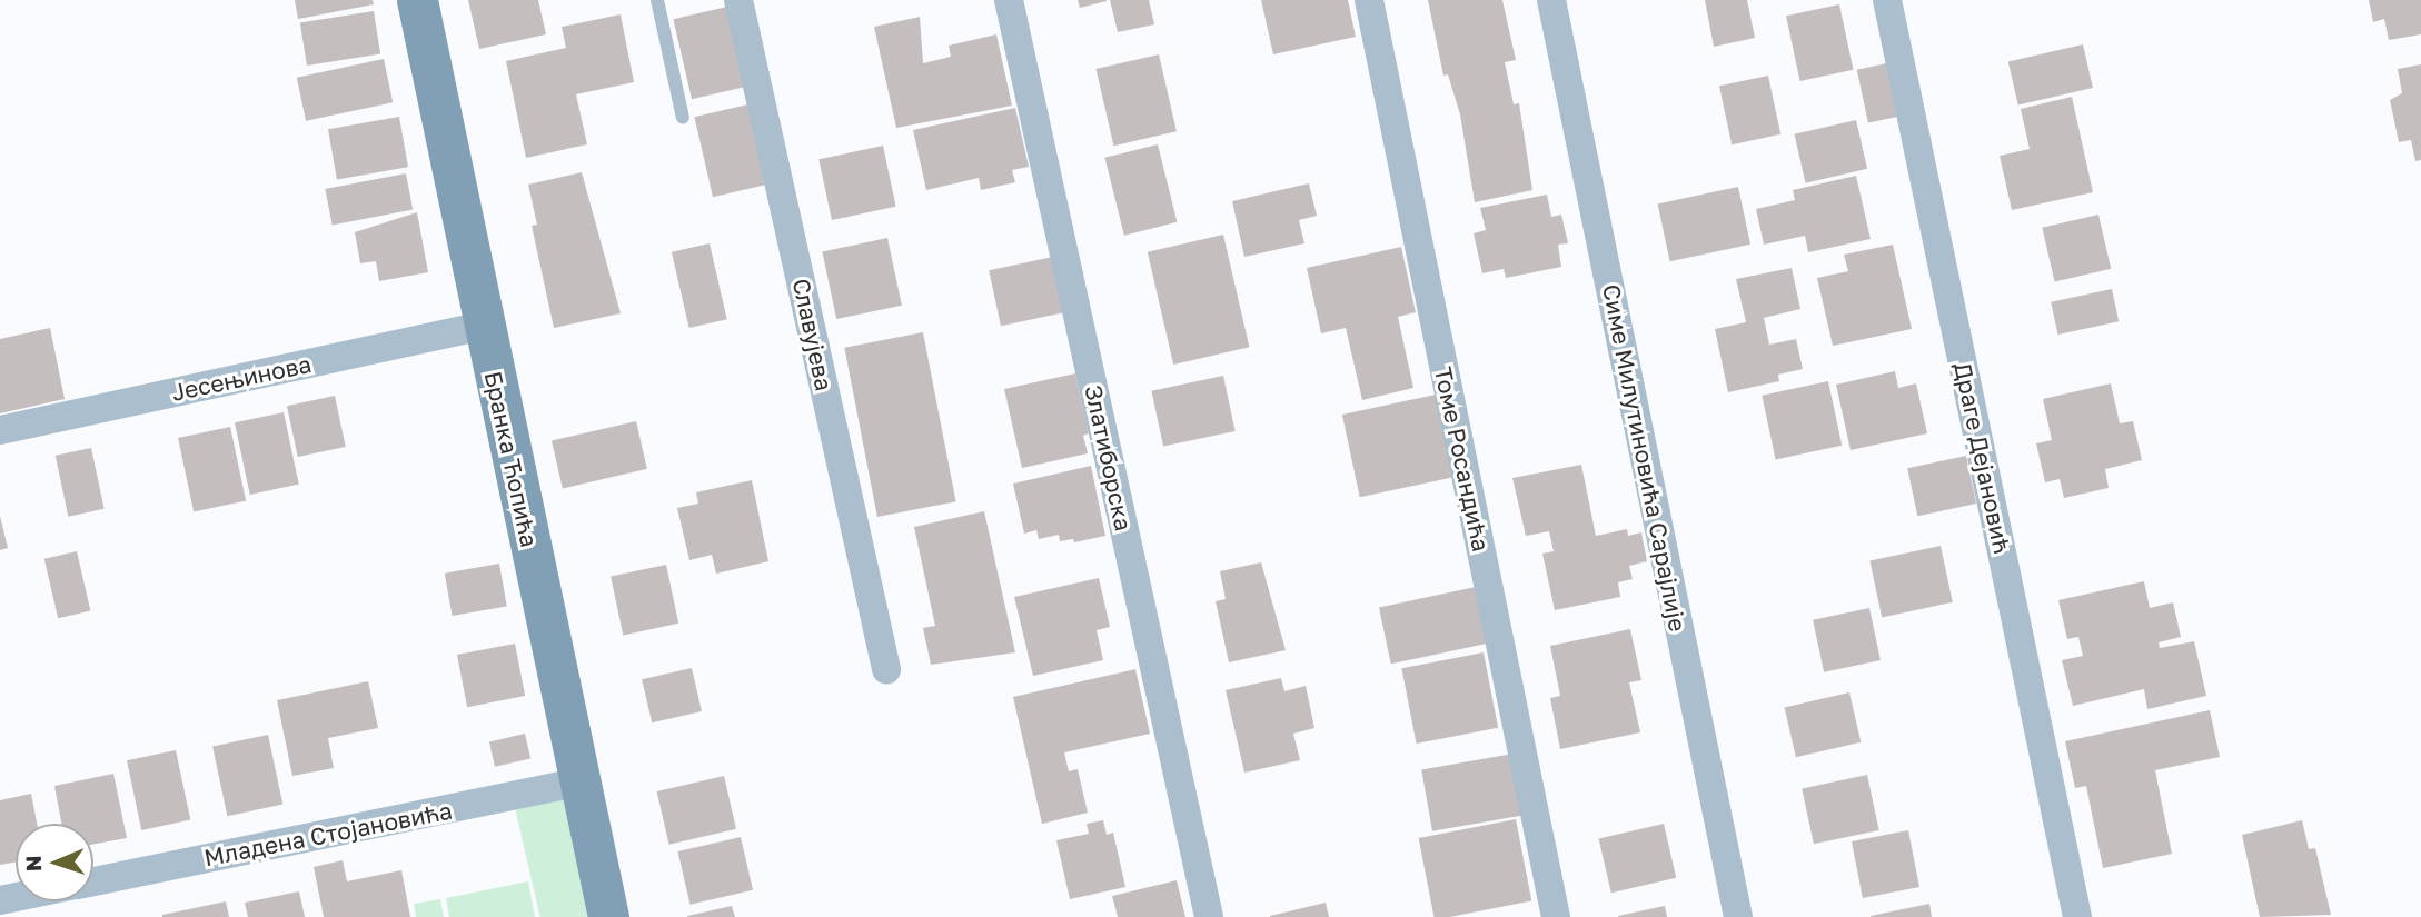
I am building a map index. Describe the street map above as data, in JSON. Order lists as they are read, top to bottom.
{
  "streets": {
    "street": [
      "Славујева",
      "Јесењинова",
      "Златиборска",
      "Симе Милутиновића Сарајлије",
      "Драге Дејановић",
      "Бранка Ћопића",
      "Томе Росандића",
      "Младена Стојановића"
    ]
  },
  "crossings": [
    ["Јесењинова", "Бранка Ћопића"],
    ["Бранка Ћопића", "Младена Стојановића"]
  ],
  "north": "left"
}
